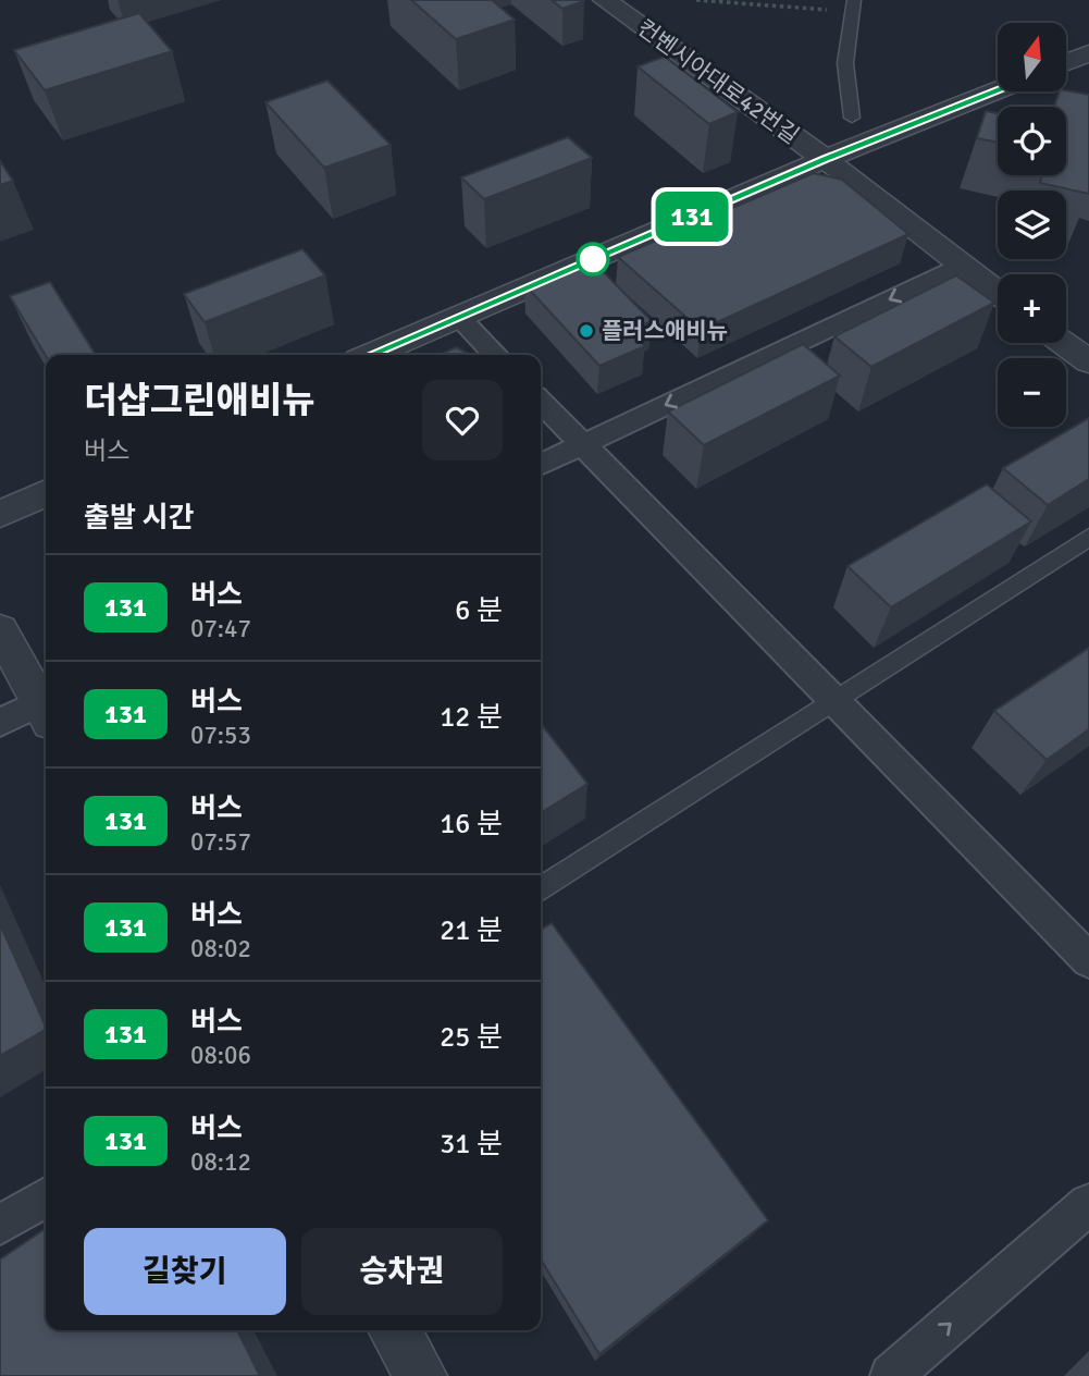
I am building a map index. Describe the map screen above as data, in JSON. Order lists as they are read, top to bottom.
{
  "streets": {
    "street": ["컨벤시아대로42번길"]
  },
  "places": ["플러스애비뉴"],
  "lines": ["bus line 131"],
  "north": "top",
  "page": {
    "on_map": "131",
    "map_buttons": ["+", "−"],
    "heading": [
      ["더샵그린애비뉴", "버스"],
      "출발 시간"
    ],
    "list": [
      {
        "mark": "131",
        "name": "버스",
        "note": "07:47",
        "value": "6 분"
      },
      {
        "mark": "131",
        "name": "버스",
        "note": "07:53",
        "value": "12 분"
      },
      {
        "mark": "131",
        "name": "버스",
        "note": "07:57",
        "value": "16 분"
      },
      {
        "mark": "131",
        "name": "버스",
        "note": "08:02",
        "value": "21 분"
      },
      {
        "mark": "131",
        "name": "버스",
        "note": "08:06",
        "value": "25 분"
      },
      {
        "mark": "131",
        "name": "버스",
        "note": "08:12",
        "value": "31 분"
      }
    ],
    "buttons": ["길찾기", "승차권"]
  }
}
